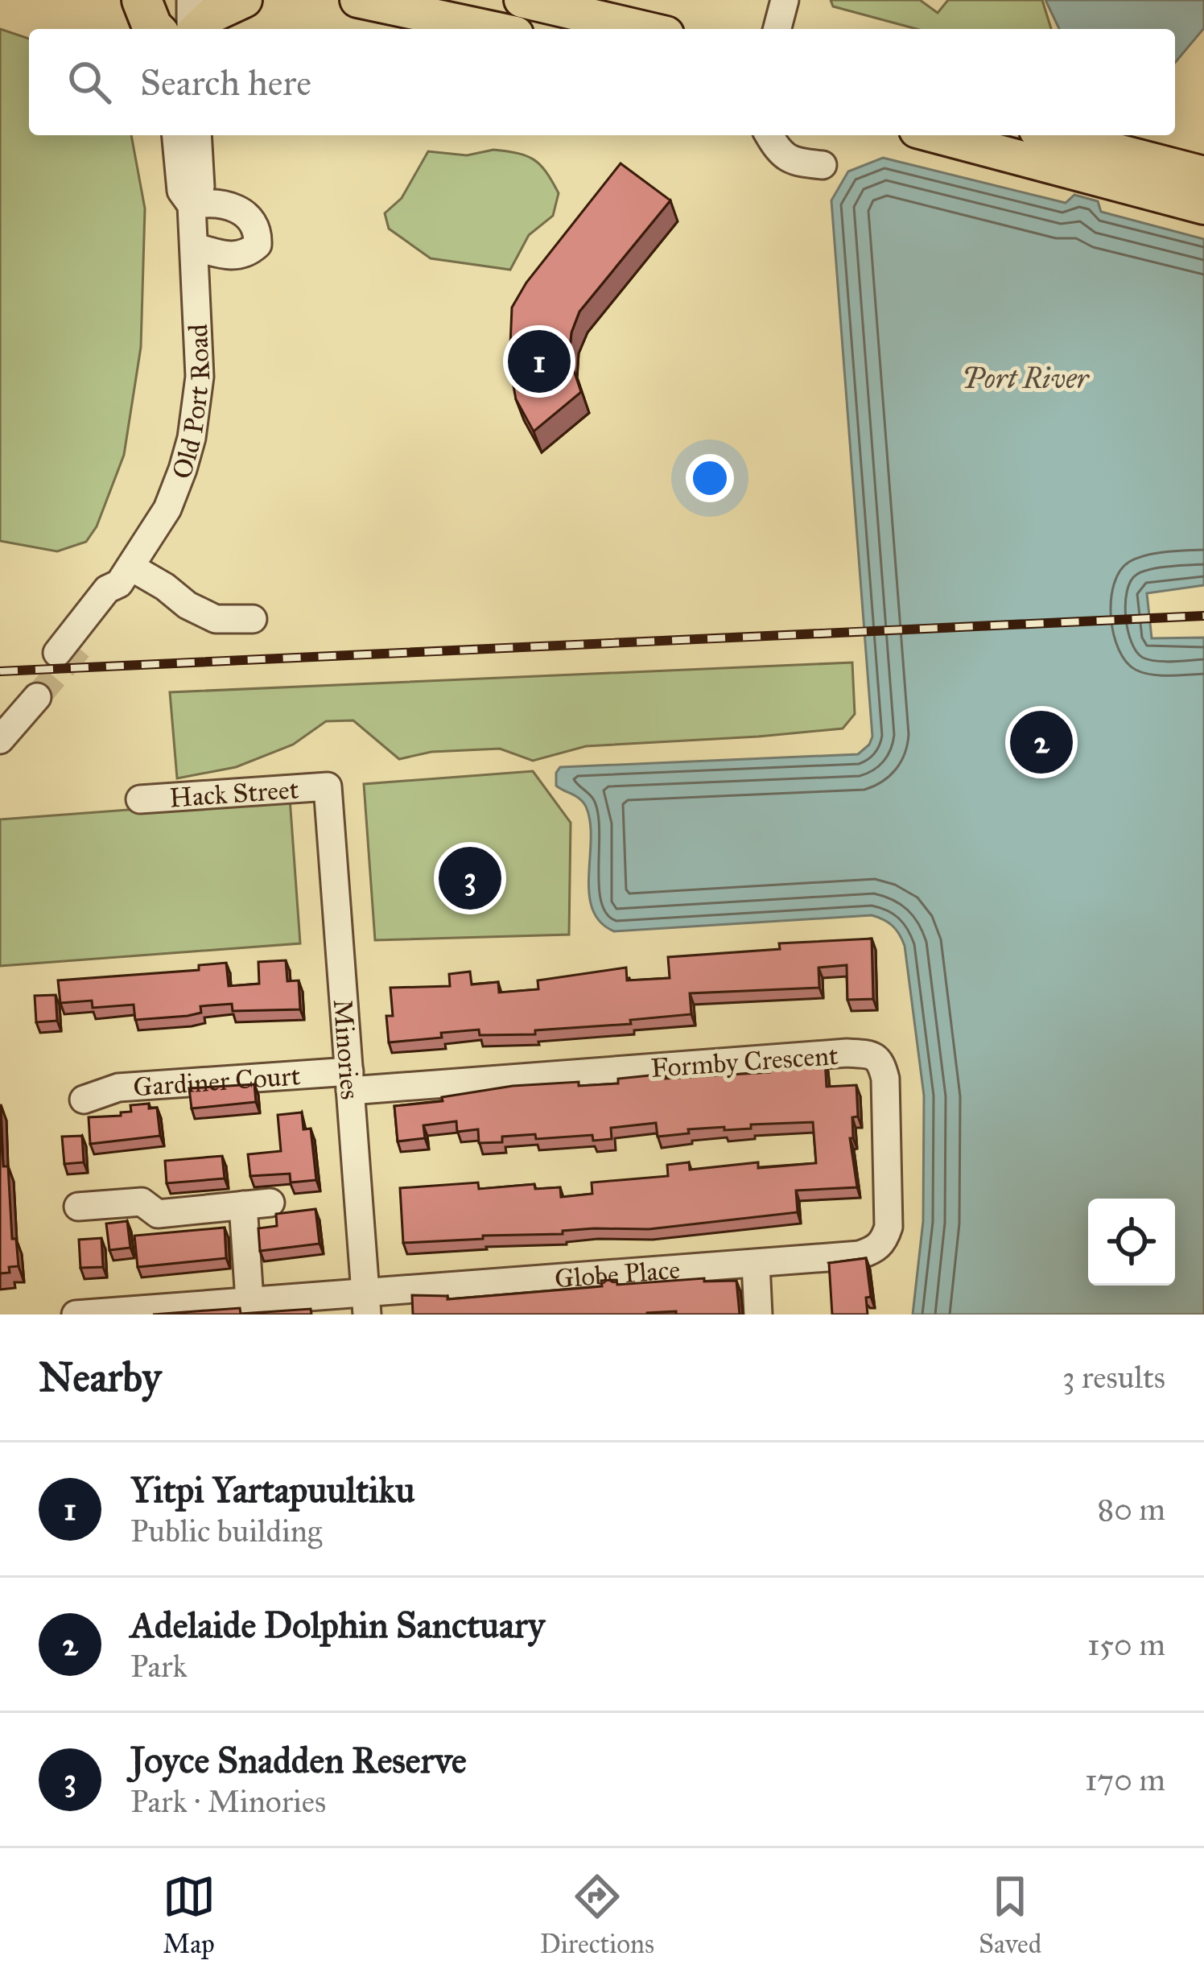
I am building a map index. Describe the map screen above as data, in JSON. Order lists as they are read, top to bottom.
{
  "streets": {
    "street": [
      "Old Port Road",
      "Hack Street",
      "Minories",
      "Formby Crescent",
      "Gardiner Court",
      "Globe Place"
    ]
  },
  "crossings": [
    ["Hack Street", "Minories"],
    ["Minories", "Formby Crescent"],
    ["Minories", "Gardiner Court"],
    ["Minories", "Globe Place"],
    ["Formby Crescent", "Gardiner Court"],
    ["Formby Crescent", "Globe Place"]
  ],
  "water": ["Port River"],
  "page": {
    "search": "Search here",
    "pins": ["1", "2", "3"],
    "heading": ["Nearby", "3 results"],
    "list": [
      {
        "mark": "1",
        "name": "Yitpi Yartapuultiku",
        "note": "Public building",
        "value": "80 m"
      },
      {
        "mark": "2",
        "name": "Adelaide Dolphin Sanctuary",
        "note": "Park",
        "value": "150 m"
      },
      {
        "mark": "3",
        "name": "Joyce Snadden Reserve",
        "note": "Park · Minories",
        "value": "170 m"
      }
    ],
    "nav": ["Map", "Directions", "Saved"]
  }
}
